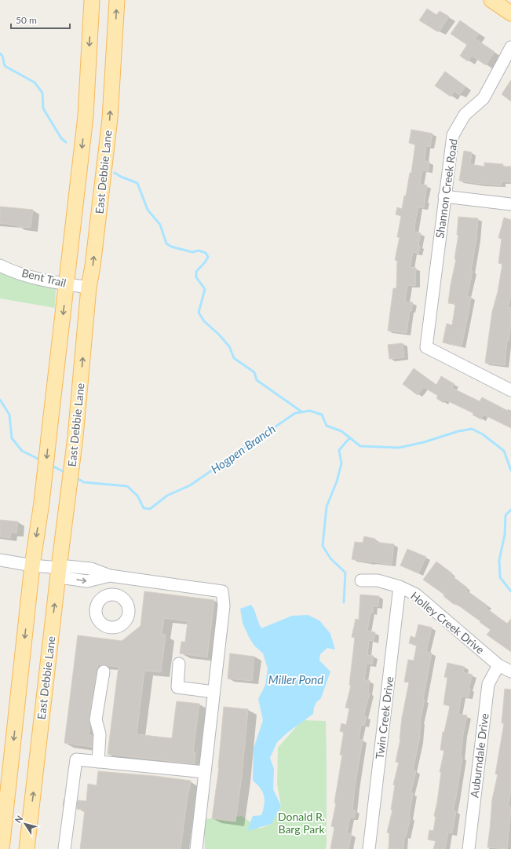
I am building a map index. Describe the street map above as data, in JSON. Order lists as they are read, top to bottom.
{
  "streets": {
    "main road": ["East Debbie Lane"],
    "street": [
      "Shannon Creek Road",
      "Bent Trail",
      "Holley Creek Drive",
      "Twin Creek Drive",
      "Auburndale Drive"
    ]
  },
  "crossings": [
    ["East Debbie Lane", "Bent Trail"],
    ["Holley Creek Drive", "Twin Creek Drive"],
    ["Holley Creek Drive", "Auburndale Drive"]
  ],
  "water": ["Hogpen Branch", "Miller Pond"],
  "parks": ["Donald R. Barg Park"],
  "scale_bar": "50 m",
  "north": "top left"
}
